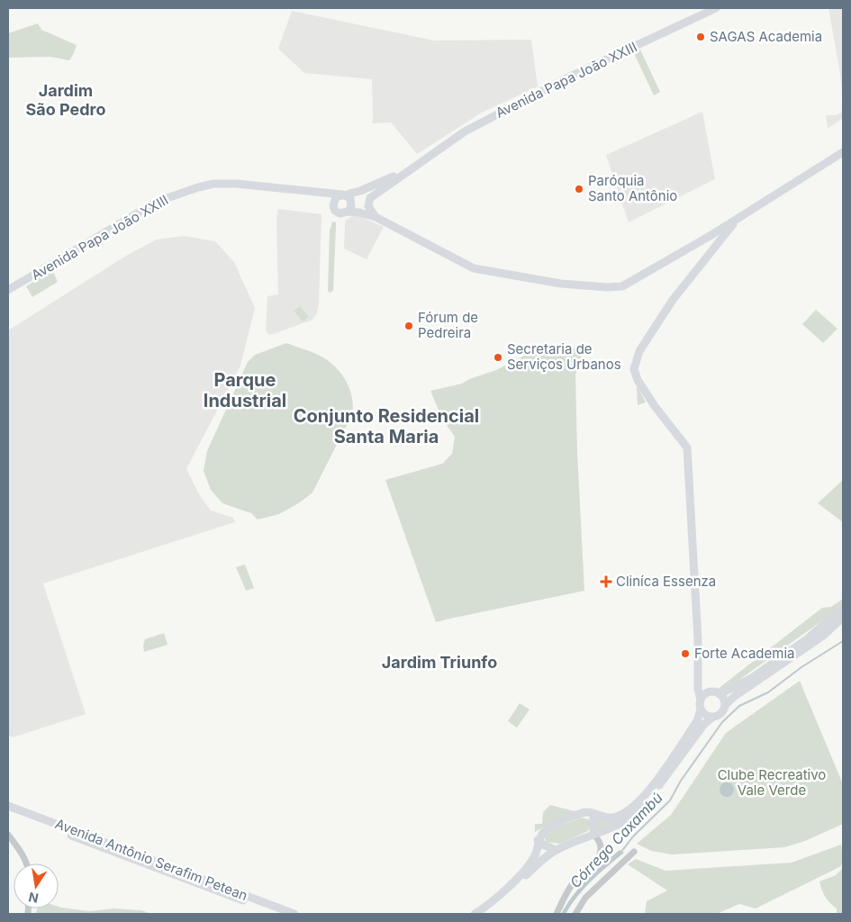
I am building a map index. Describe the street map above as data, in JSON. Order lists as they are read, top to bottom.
{
  "streets": {
    "main road": ["Avenida Papa João XXIII", "Avenida Antônio Serafim Petean"]
  },
  "districts": [
    "Jardim São Pedro",
    "Parque Industrial",
    "Conjunto Residencial Santa Maria",
    "Jardim Triunfo"
  ],
  "water": ["Córrego Caxambú"],
  "parks": ["Clube Recreativo Vale Verde"],
  "places": {
    "other": [
      "SAGAS Academia",
      "Paróquia Santo Antônio",
      "Fórum de Pedreira",
      "Secretaria de Serviços Urbanos",
      "Forte Academia"
    ],
    "health": ["Cliníca Essenza"]
  },
  "north": "bottom"
}
